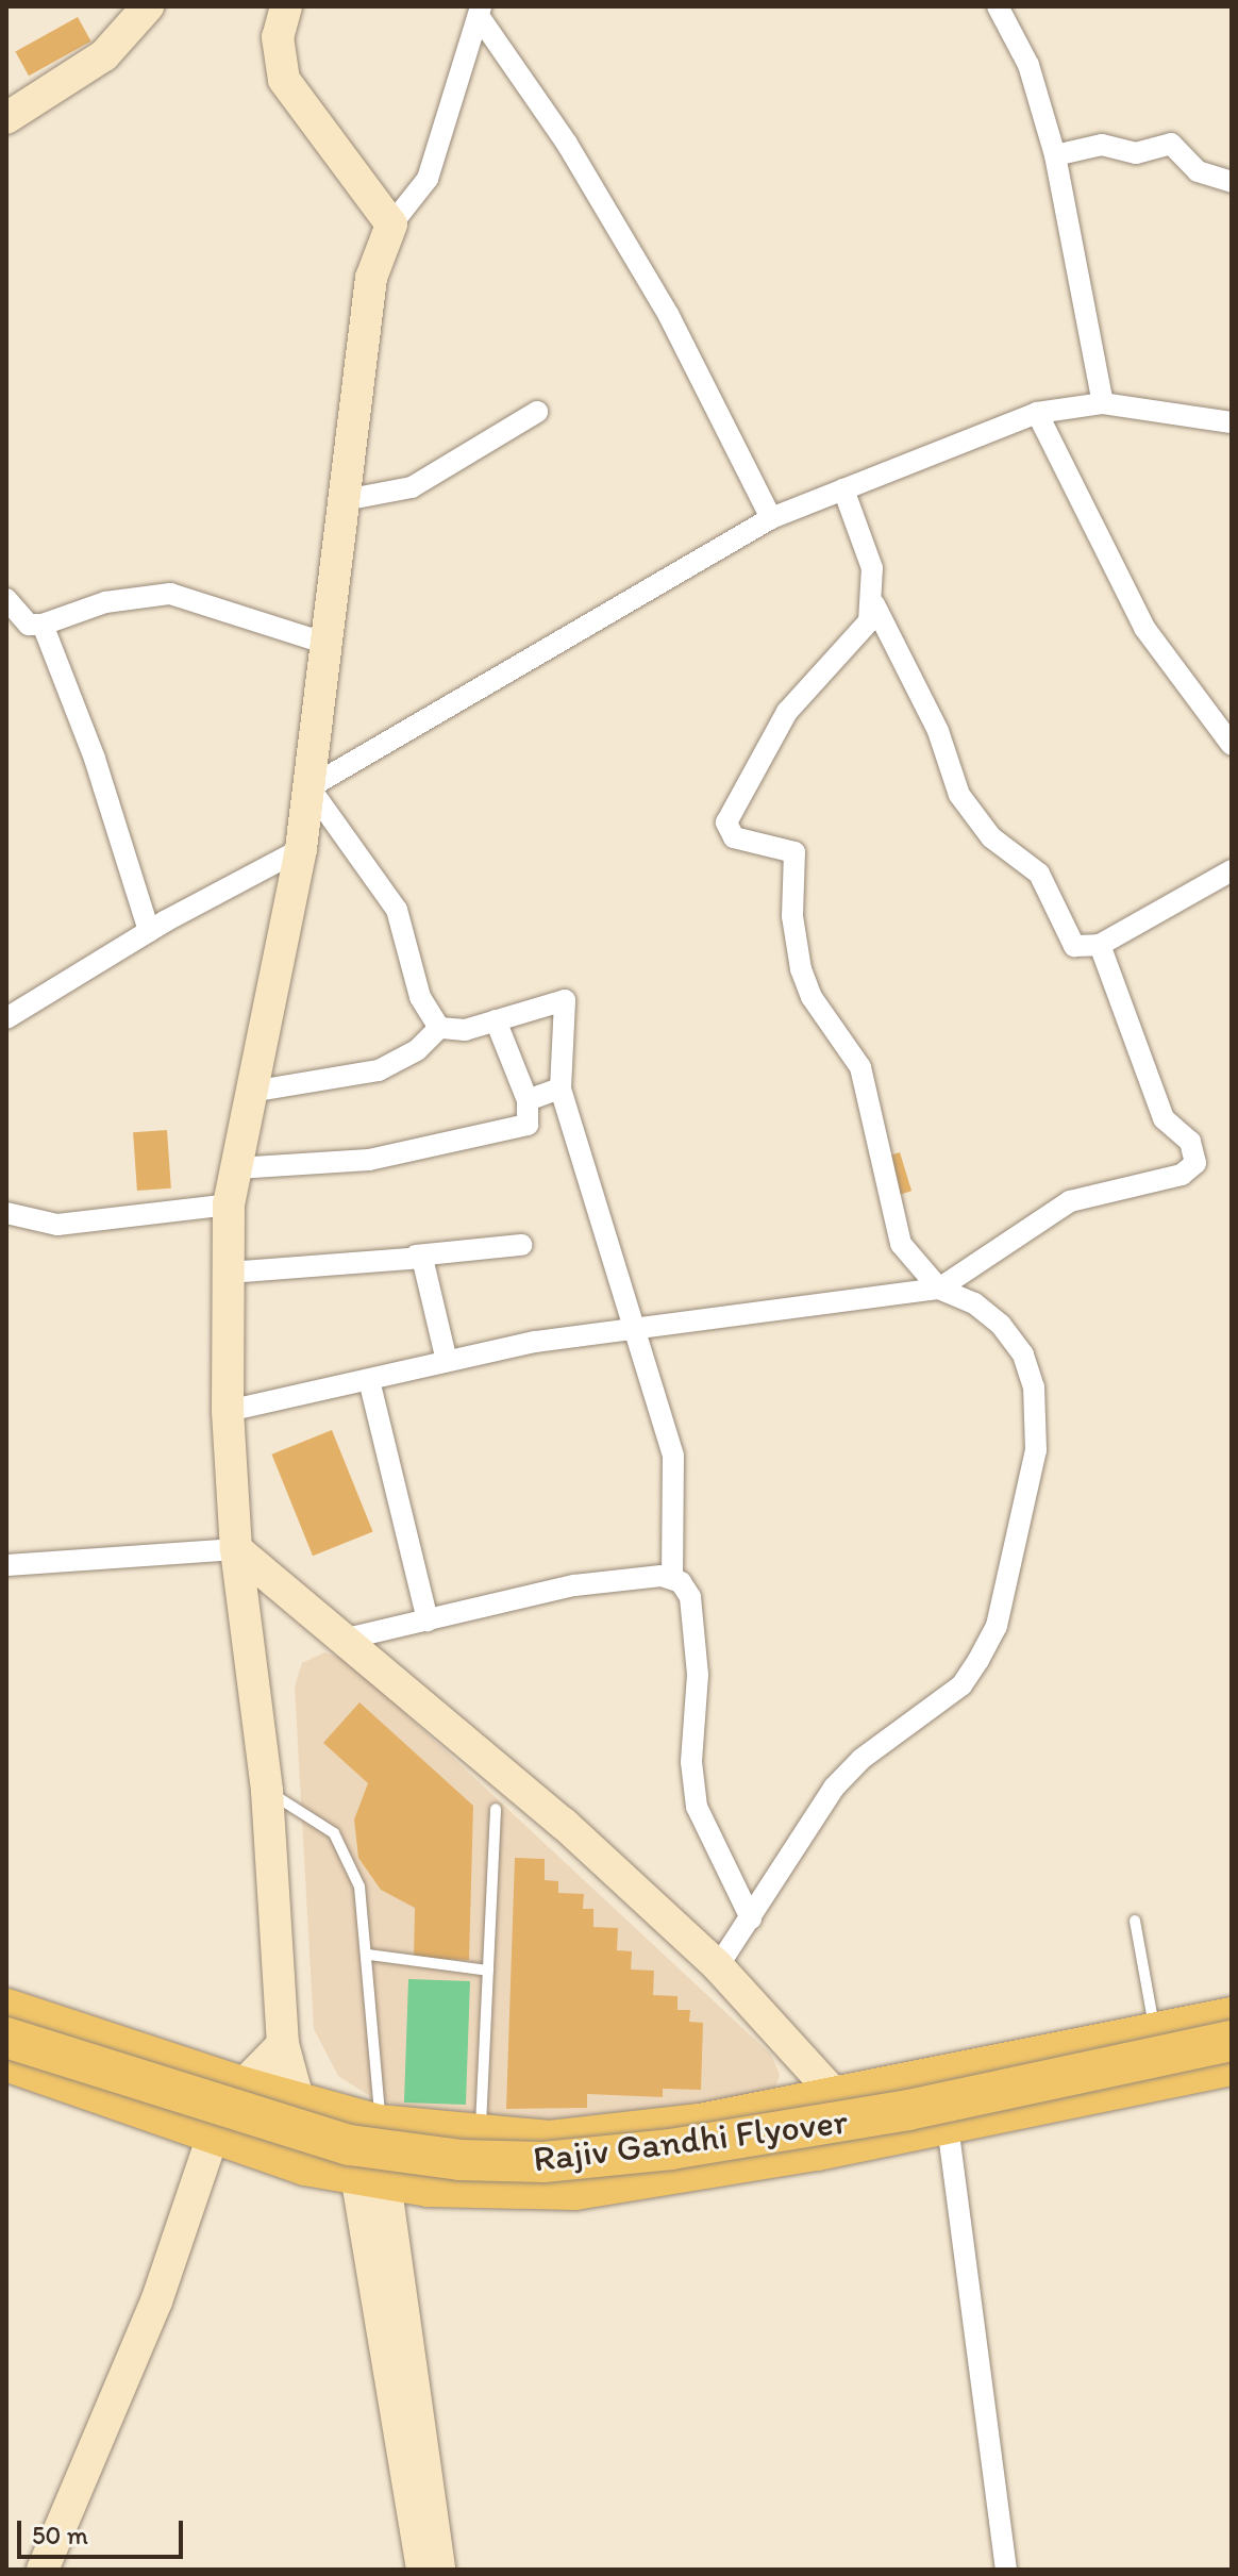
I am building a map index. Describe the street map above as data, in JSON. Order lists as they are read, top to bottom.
{
  "streets": {
    "highway": ["Rajiv Gandhi Flyover"]
  },
  "scale_bar": "50 m"
}
